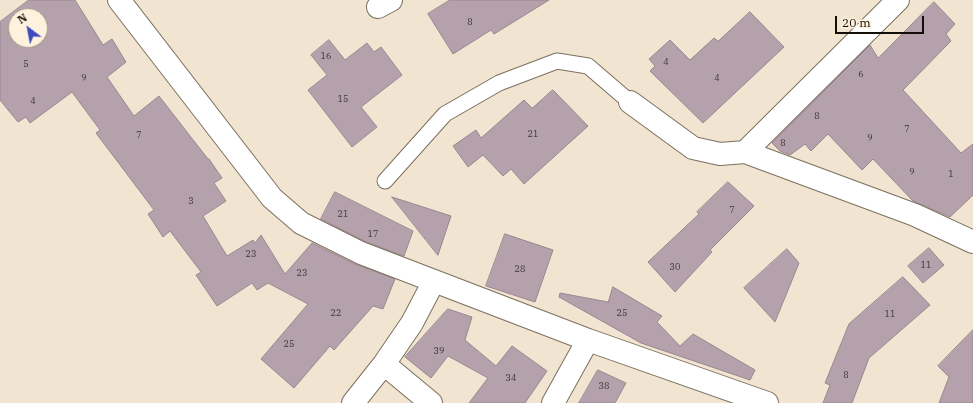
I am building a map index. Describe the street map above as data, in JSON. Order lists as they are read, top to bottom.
{
  "house_numbers": [
    "8",
    "16",
    "4",
    "5",
    "6",
    "9",
    "4",
    "15",
    "4",
    "8",
    "7",
    "21",
    "7",
    "9",
    "8",
    "9",
    "1",
    "3",
    "7",
    "21",
    "17",
    "23",
    "11",
    "30",
    "28",
    "23",
    "22",
    "25",
    "11",
    "25",
    "39",
    "8",
    "34",
    "38"
  ],
  "scale_bar": "20 m",
  "north": "top left"
}
